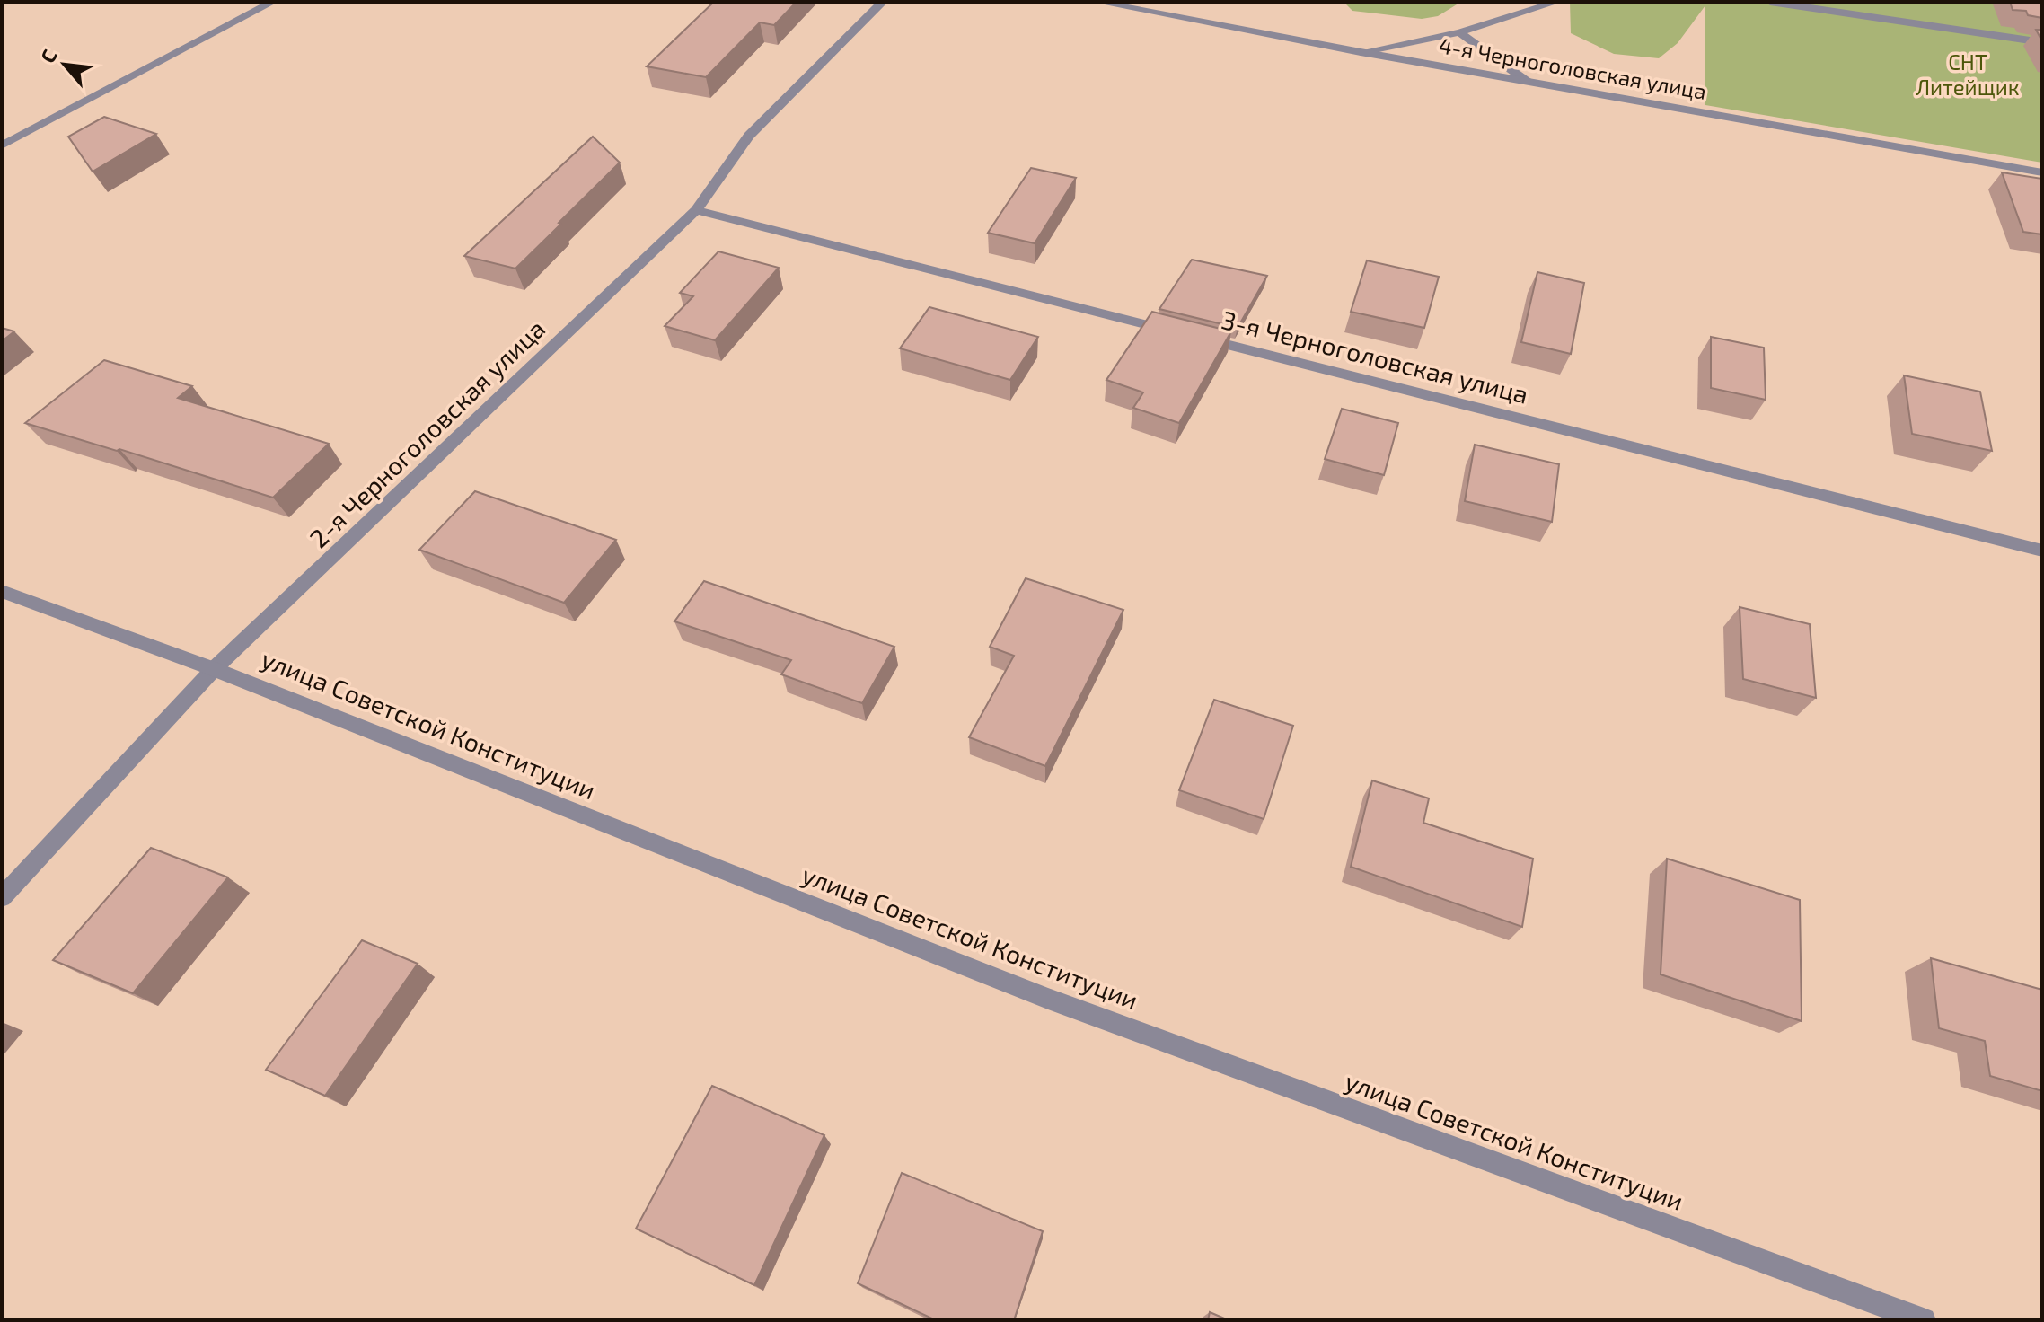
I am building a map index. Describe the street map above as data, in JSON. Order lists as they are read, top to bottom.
{
  "streets": {
    "street": [
      "4-я Черноголовская улица",
      "3-я Черноголовская улица",
      "2-я Черноголовская улица",
      "улица Советской Конституции"
    ]
  },
  "crossings": [
    ["3-я Черноголовская улица", "2-я Черноголовская улица"],
    ["2-я Черноголовская улица", "улица Советской Конституции"]
  ],
  "parks": ["СНТ Литейщик"],
  "north": "top left"
}
